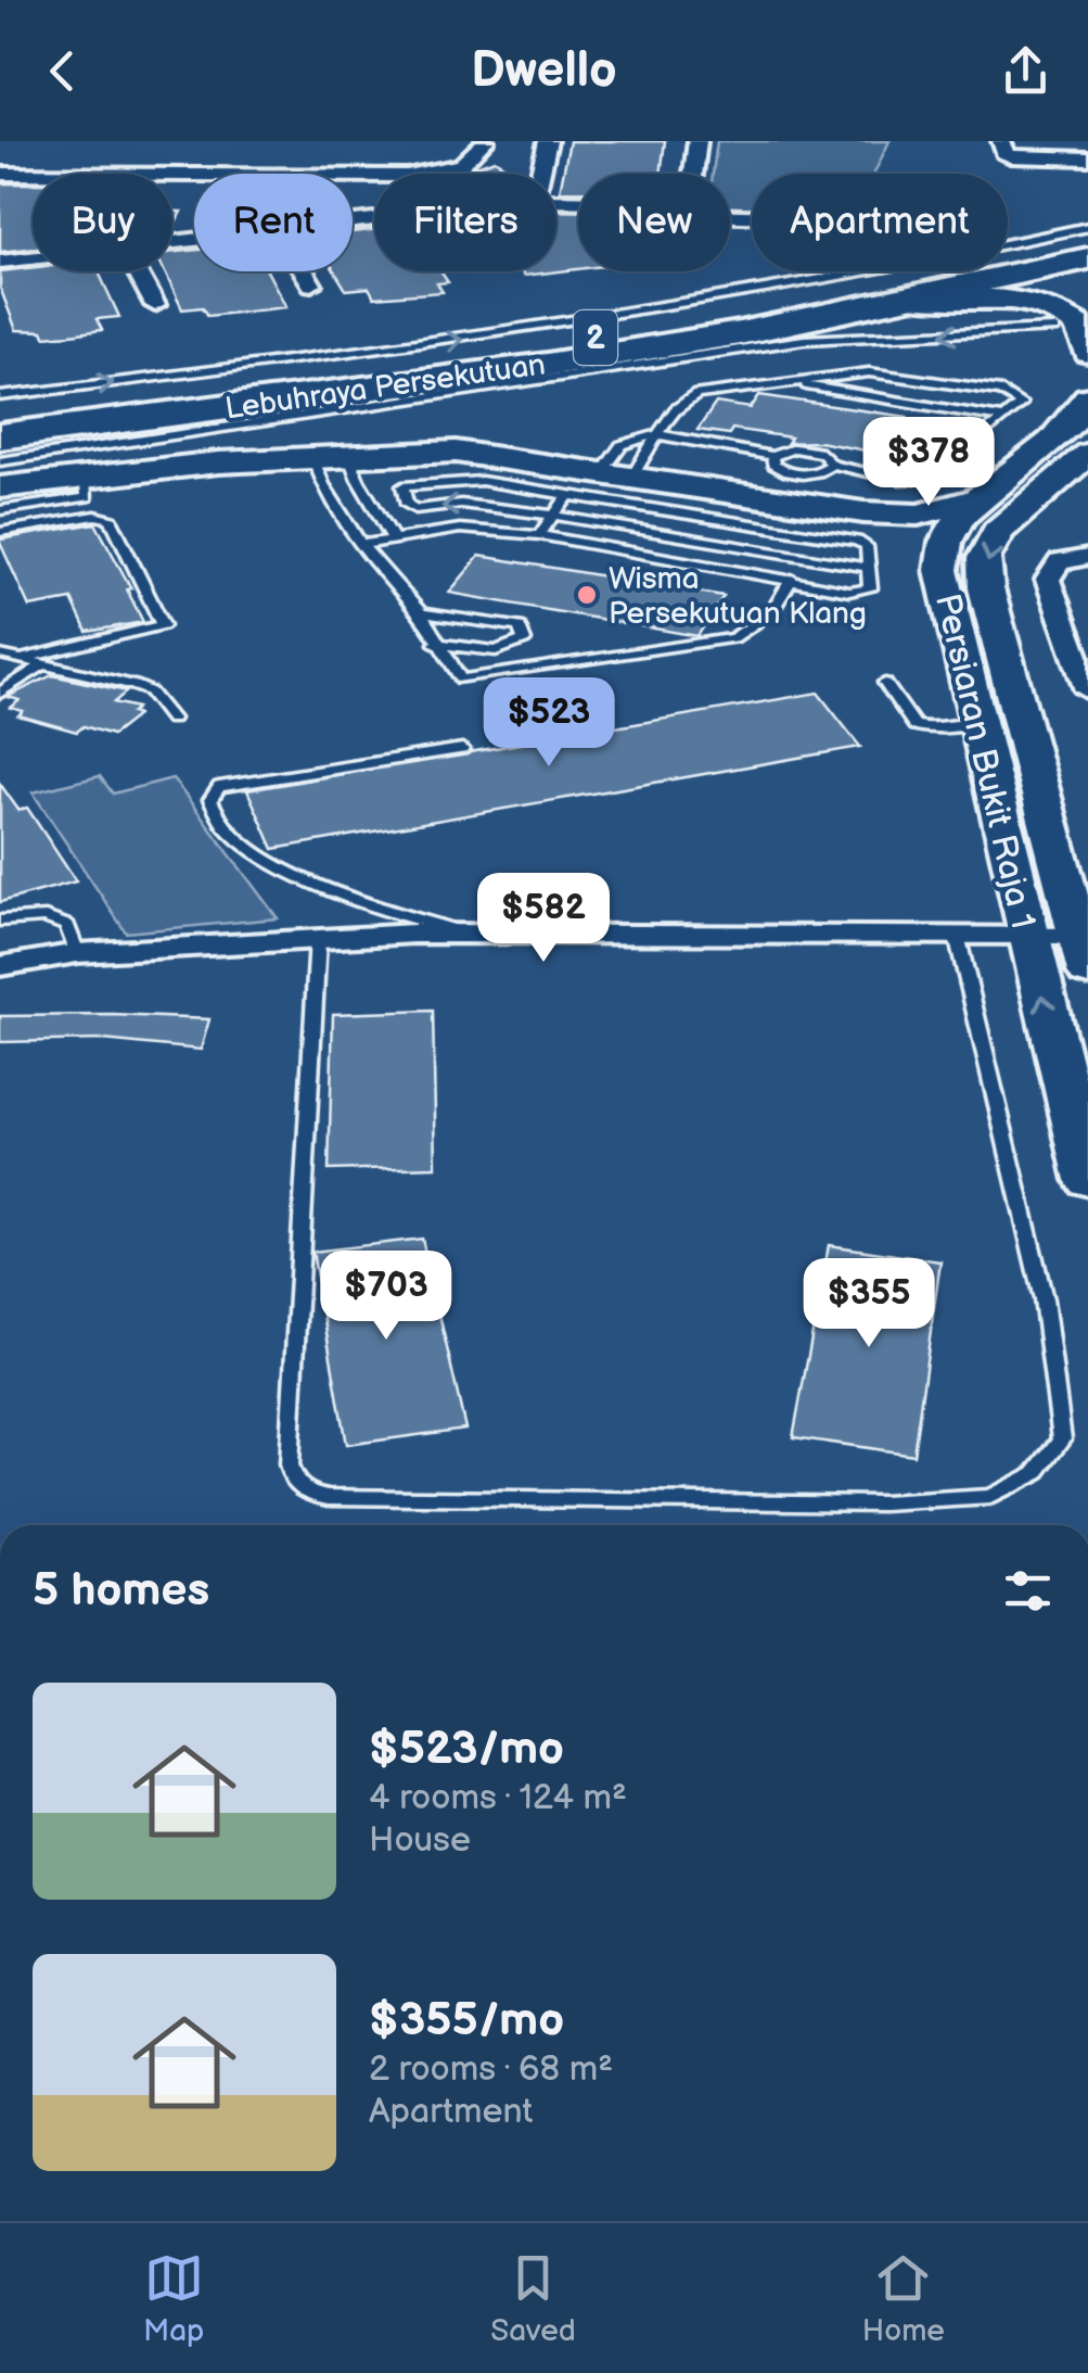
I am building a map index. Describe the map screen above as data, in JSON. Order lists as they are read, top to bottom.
{
  "streets": {
    "highway": ["2", "Lebuhraya Persekutuan"],
    "street": ["Persiaran Bukit Raja 1"]
  },
  "places": ["Wisma Persekutuan Klang"],
  "page": {
    "header": "Dwello",
    "chip": [
      "Buy",
      "Rent",
      "Filters",
      "New",
      "Apartment"
    ],
    "price": [
      "$378",
      "$523",
      "$582",
      "$703",
      "$355"
    ],
    "heading": "5 homes",
    "list": [
      {
        "name": "$523/mo",
        "note": "4 rooms · 124 m² · House"
      },
      {
        "name": "$355/mo",
        "note": "2 rooms · 68 m² · Apartment"
      }
    ],
    "tabs": ["Map", "Saved", "Home"]
  }
}
